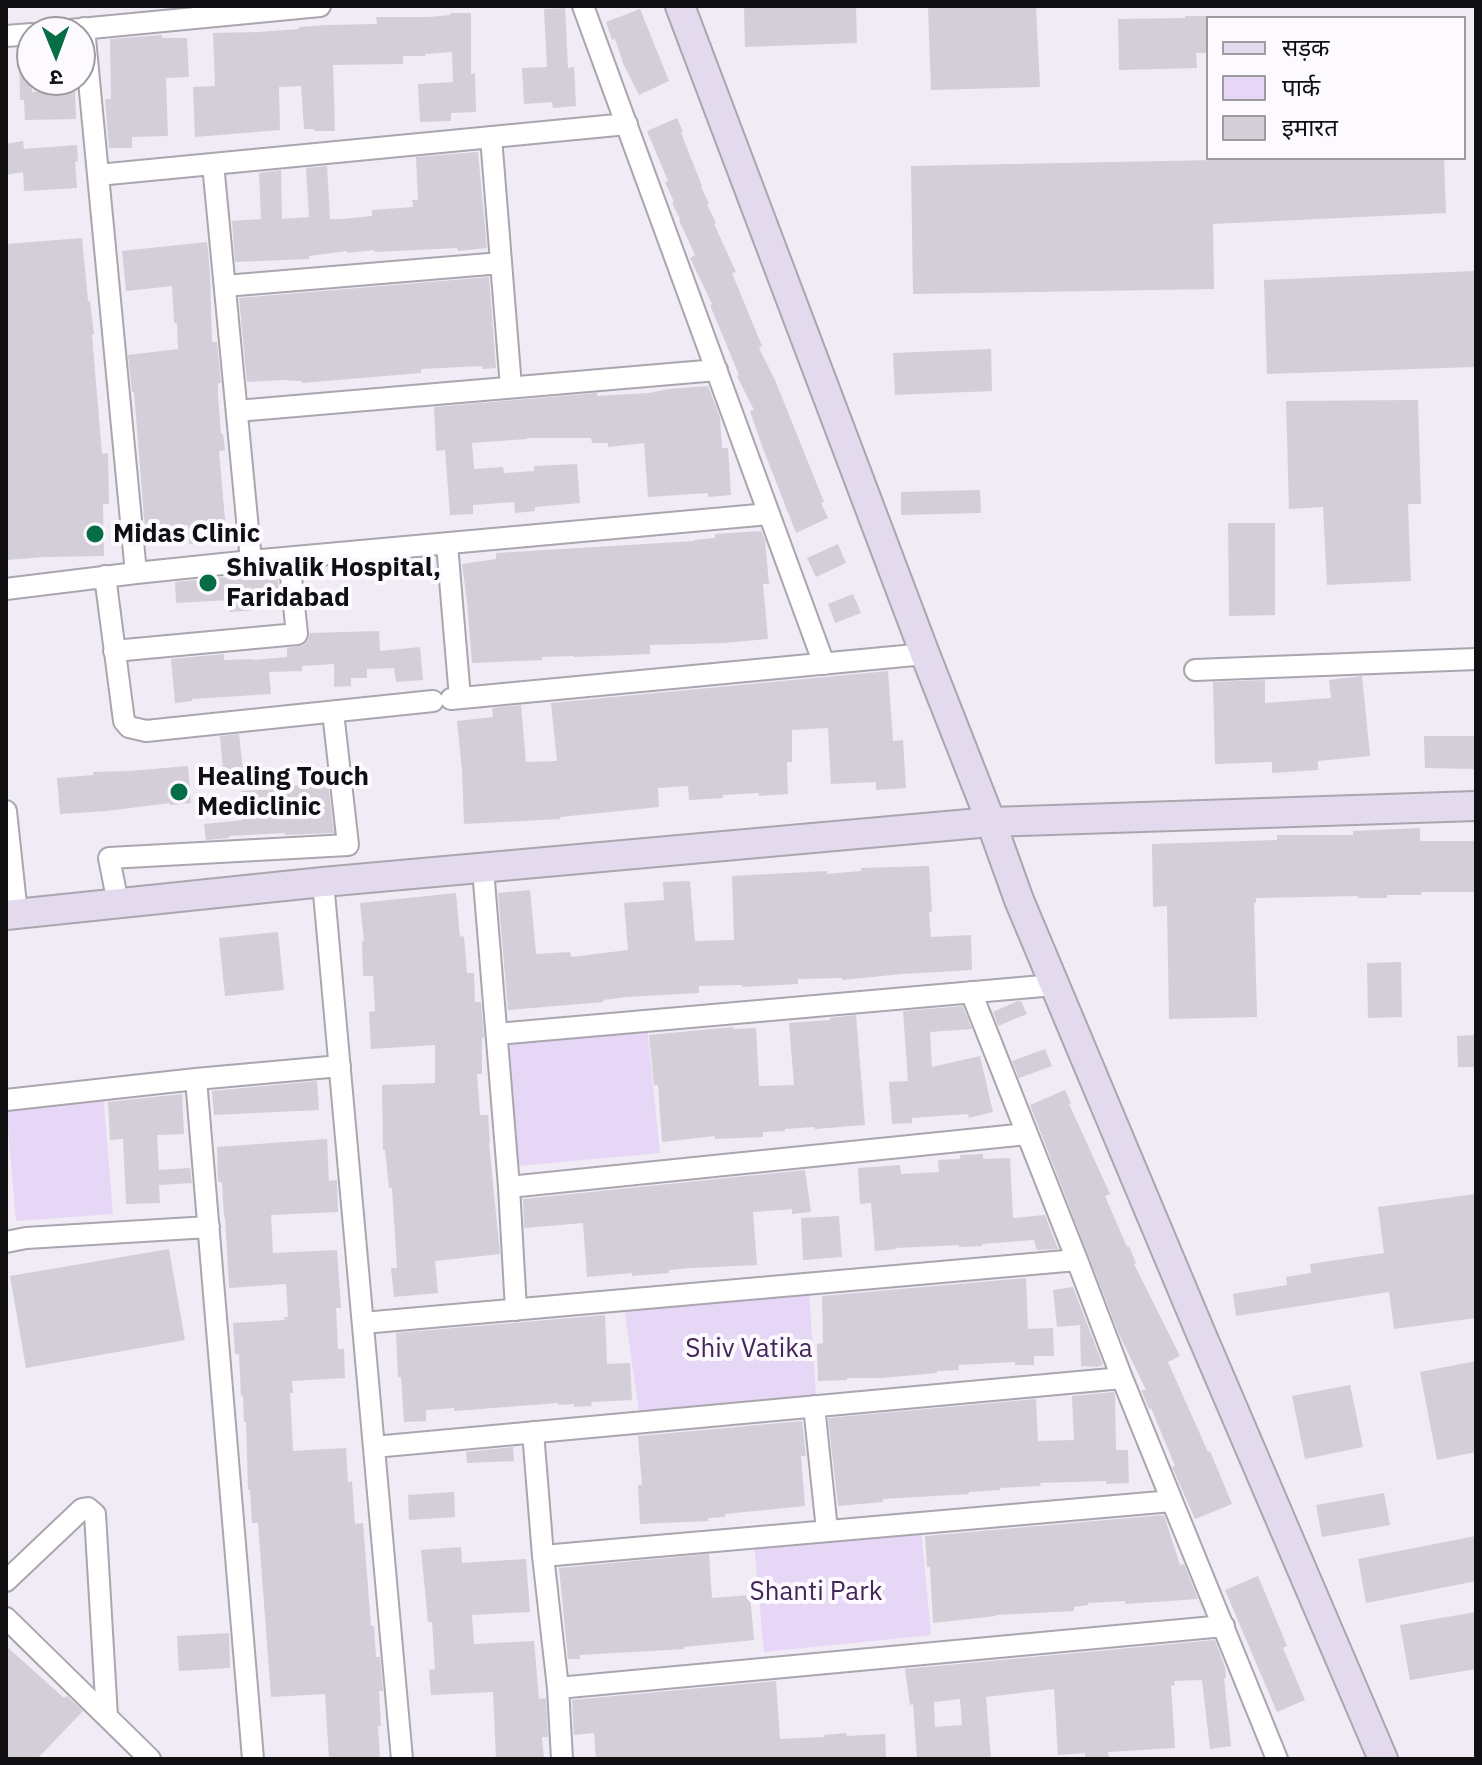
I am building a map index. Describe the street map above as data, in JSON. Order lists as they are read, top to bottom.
{
  "parks": ["Shiv Vatika", "Shanti Park"],
  "places": ["Midas Clinic", "Shivalik Hospital, Faridabad", "Healing Touch Mediclinic"],
  "legend": ["सड़क", "पार्क", "इमारत"],
  "north": "bottom"
}
